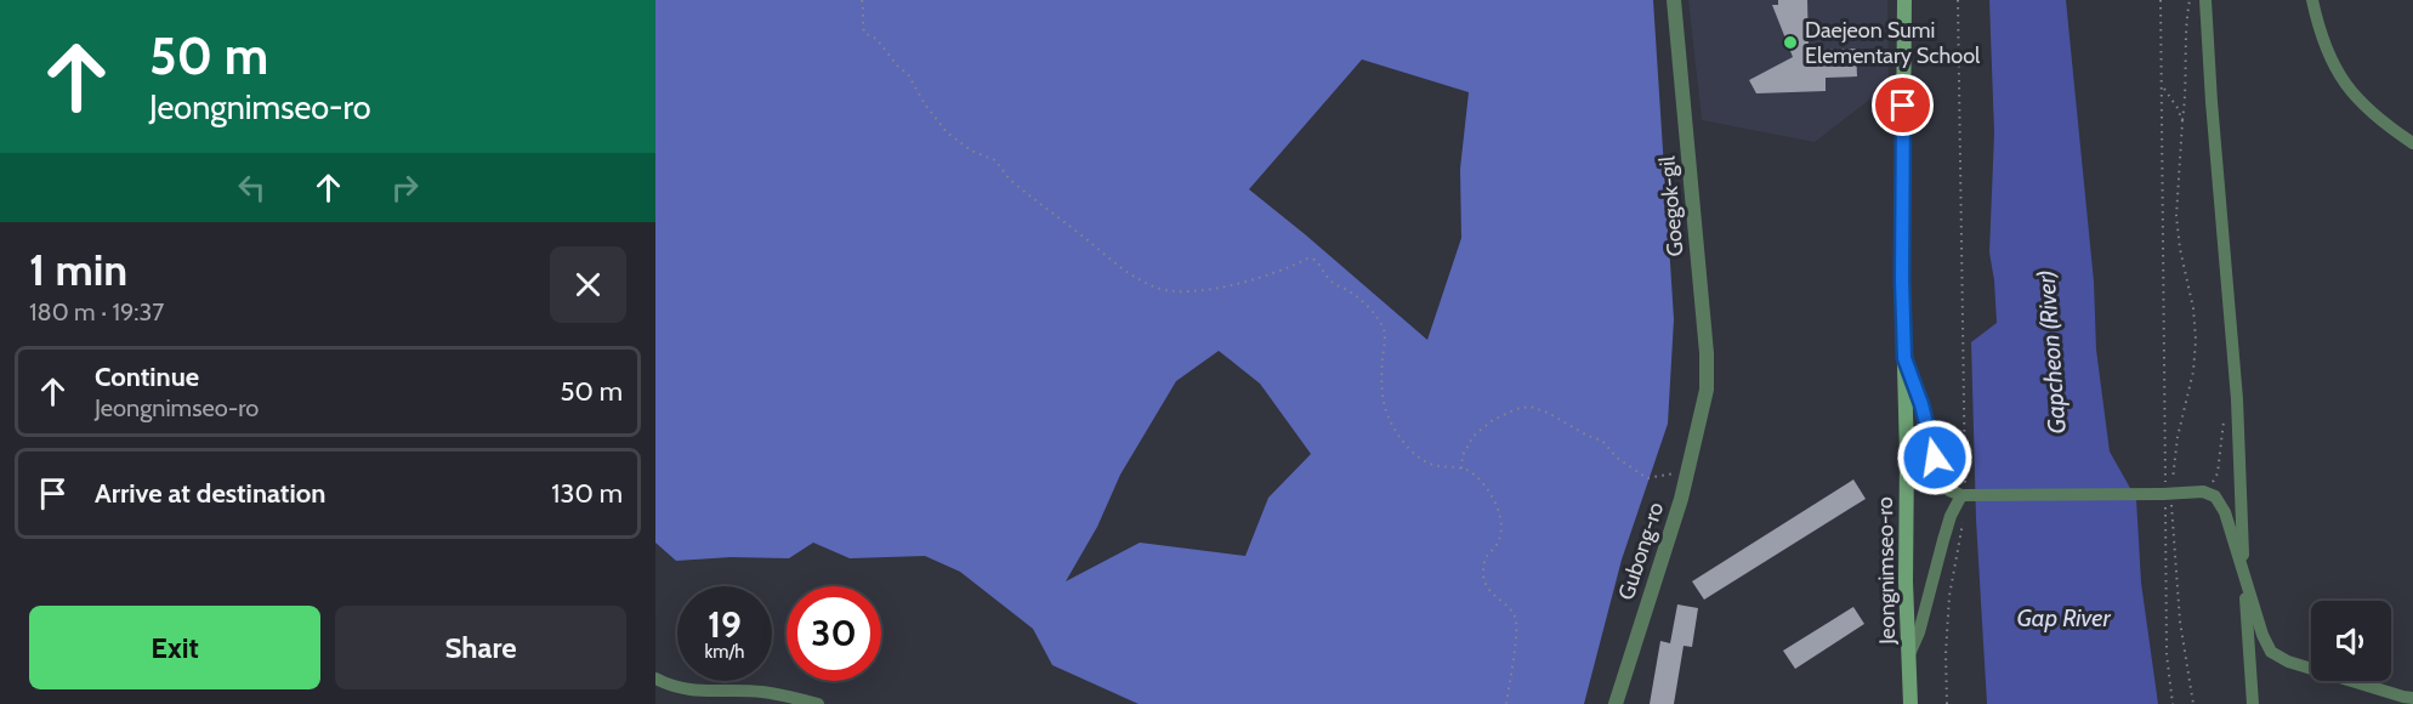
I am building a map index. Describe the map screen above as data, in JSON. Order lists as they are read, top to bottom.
{
  "streets": {
    "main road": ["Jeongnimseo-ro"],
    "street": ["Goegok-gil", "Gubong-ro"]
  },
  "crossings": [
    ["Goegok-gil", "Gubong-ro"]
  ],
  "water": ["Gapcheon (River)", "Gap River"],
  "places": ["Daejeon Sumi Elementary School"],
  "page": {
    "turn": ["50 m", "Jeongnimseo-ro"],
    "heading": ["1 min", "180 m · 19:37"],
    "list": [
      {
        "name": "Continue",
        "note": "Jeongnimseo-ro",
        "value": "50 m"
      },
      {
        "name": "Arrive at destination",
        "value": "130 m"
      }
    ],
    "speed": "19 km/h",
    "limit": "30",
    "buttons": ["Exit", "Share"]
  }
}
